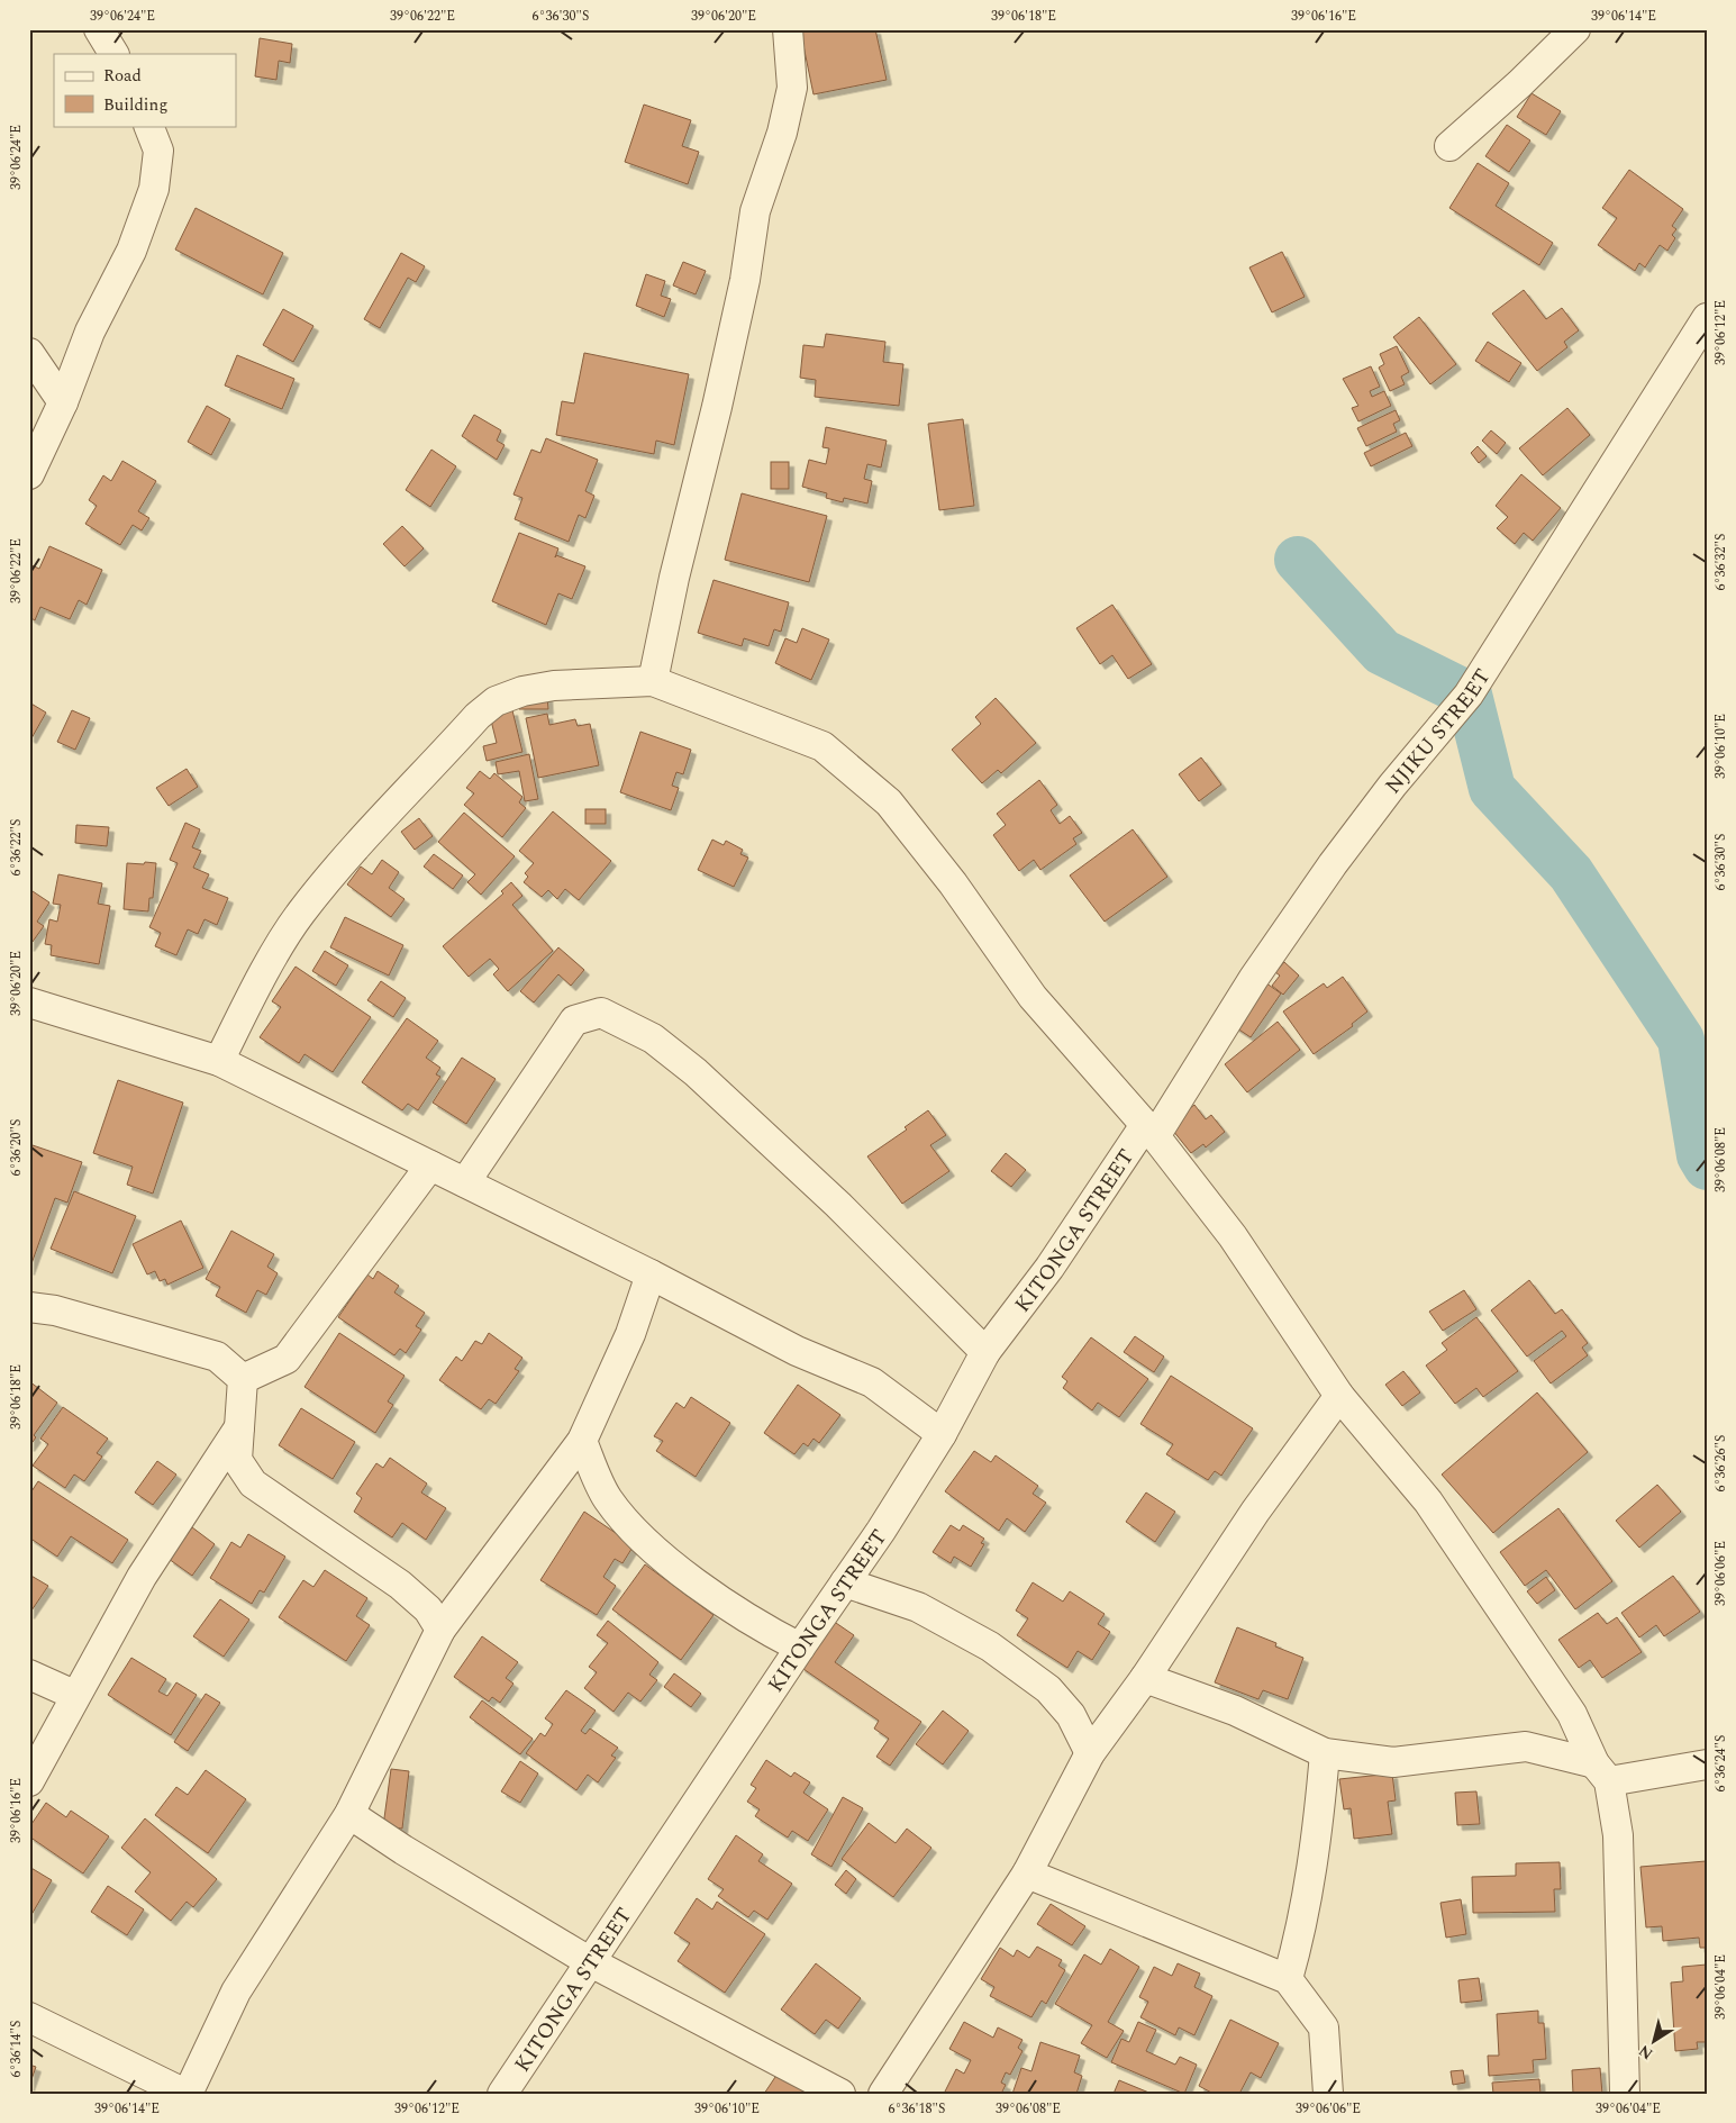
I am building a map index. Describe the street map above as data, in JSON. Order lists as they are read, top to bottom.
{
  "streets": {
    "street": ["NJIKU STREET", "KITONGA STREET"]
  },
  "crossings": [
    ["NJIKU STREET", "KITONGA STREET"]
  ],
  "legend": ["Road", "Building"],
  "north": "bottom left",
  "coordinates": [
    "39°06'24\"E",
    "39°06'22\"E",
    "6°36'30\"S",
    "39°06'20\"E",
    "39°06'18\"E",
    "39°06'16\"E",
    "39°06'14\"E",
    "39°06'12\"E",
    "6°36'32\"S",
    "39°06'10\"E",
    "6°36'22\"S",
    "6°36'20\"S",
    "39°06'08\"E",
    "6°36'26\"S",
    "39°06'06\"E",
    "6°36'24\"S",
    "39°06'04\"E",
    "6°36'14\"S",
    "6°36'18\"S"
  ]
}
